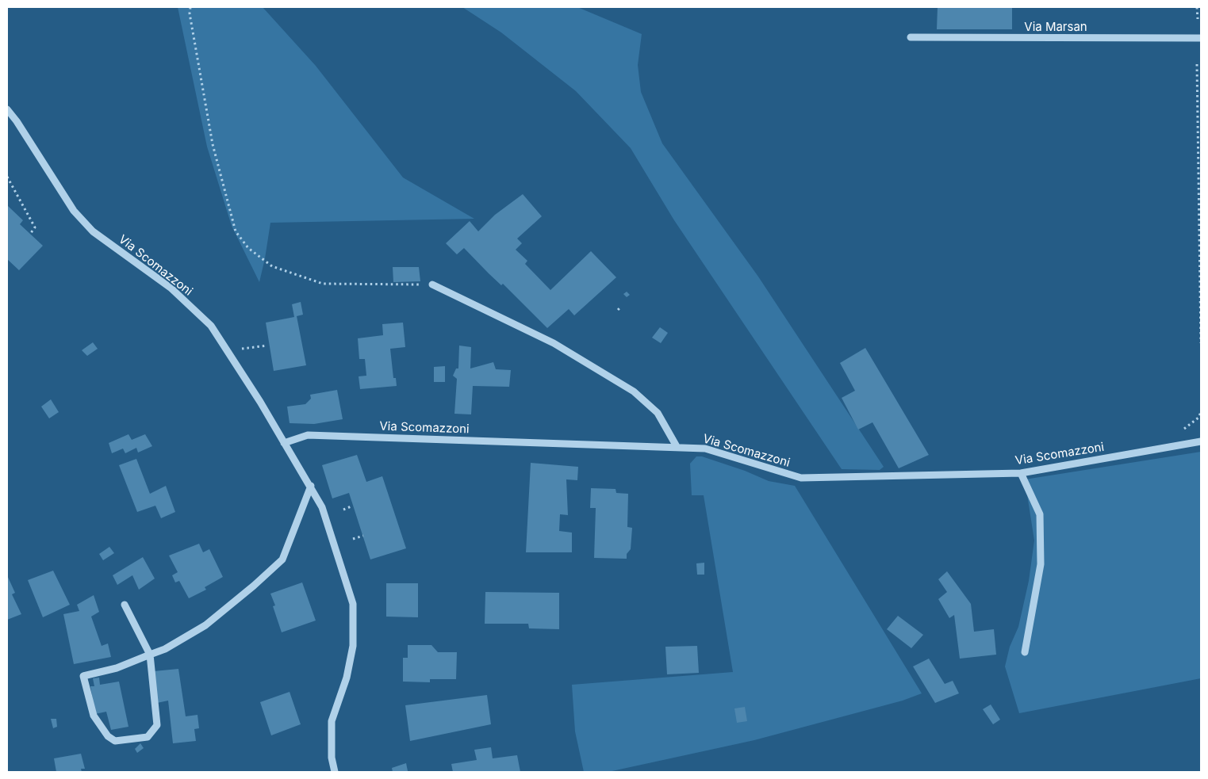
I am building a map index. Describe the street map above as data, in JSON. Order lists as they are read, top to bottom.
{
  "streets": {
    "street": ["Via Marsan", "Via Scomazzoni"]
  }
}
